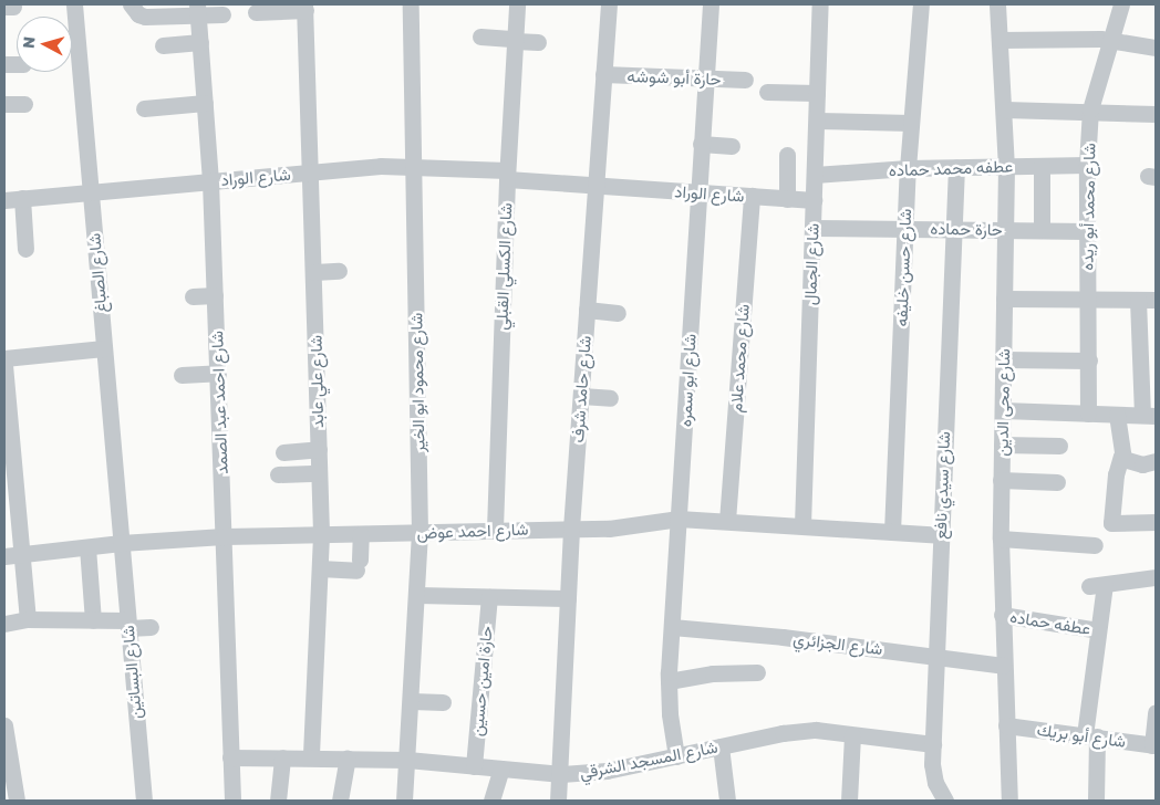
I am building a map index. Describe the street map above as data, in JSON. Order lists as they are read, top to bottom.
{
  "streets": {
    "street": [
      "حارة أبو شوشه",
      "عطفه محمد حماده",
      "شارع الوراد",
      "شارع محمد أبو ريده",
      "حارة حماده",
      "شارع الجمال",
      "شارع الكسلي القبلي",
      "شارع حسن خليفه",
      "شارع الصباغ",
      "شارع محمد علام",
      "شارع ابو سمره",
      "شارع علي عابد",
      "شارع محمود ابو الخير",
      "شارع حامد شرف",
      "شارع احمد عبد الصمد",
      "شارع محى الدين",
      "شارع سيدي نافع",
      "شارع احمد عوض",
      "عطفه حماده",
      "شارع الجزائري",
      "شارع البساتين",
      "حارة امين حسين",
      "شارع أبو بريك",
      "شارع المسجد الشرقي"
    ]
  },
  "crossings": [
    ["حارة أبو شوشه", "شارع ابو سمره"],
    ["حارة أبو شوشه", "شارع حامد شرف"],
    ["عطفه محمد حماده", "شارع محمد أبو ريده"],
    ["عطفه محمد حماده", "شارع الجمال"],
    ["عطفه محمد حماده", "شارع حسن خليفه"],
    ["عطفه محمد حماده", "شارع محى الدين"],
    ["عطفه محمد حماده", "شارع سيدي نافع"],
    ["شارع الوراد", "شارع الجمال"],
    ["شارع الوراد", "شارع الكسلي القبلي"],
    ["شارع الوراد", "شارع الصباغ"],
    ["شارع الوراد", "شارع محمد علام"],
    ["شارع الوراد", "شارع ابو سمره"],
    ["شارع الوراد", "شارع علي عابد"],
    ["شارع الوراد", "شارع محمود ابو الخير"],
    ["شارع الوراد", "شارع حامد شرف"],
    ["شارع الوراد", "شارع احمد عبد الصمد"],
    ["شارع محمد أبو ريده", "حارة حماده"],
    ["حارة حماده", "شارع الجمال"],
    ["حارة حماده", "شارع حسن خليفه"],
    ["حارة حماده", "شارع محى الدين"],
    ["حارة حماده", "شارع سيدي نافع"],
    ["شارع الجمال", "شارع احمد عوض"],
    ["شارع الكسلي القبلي", "شارع احمد عوض"],
    ["شارع حسن خليفه", "شارع احمد عوض"],
    ["شارع الصباغ", "شارع احمد عوض"],
    ["شارع الصباغ", "شارع البساتين"],
    ["شارع محمد علام", "شارع احمد عوض"],
    ["شارع ابو سمره", "شارع احمد عوض"],
    ["شارع ابو سمره", "شارع الجزائري"],
    ["شارع ابو سمره", "شارع المسجد الشرقي"],
    ["شارع علي عابد", "شارع احمد عوض"],
    ["شارع علي عابد", "شارع المسجد الشرقي"],
    ["شارع محمود ابو الخير", "شارع احمد عوض"],
    ["شارع محمود ابو الخير", "شارع المسجد الشرقي"],
    ["شارع حامد شرف", "شارع احمد عوض"],
    ["شارع حامد شرف", "شارع المسجد الشرقي"],
    ["شارع احمد عبد الصمد", "شارع احمد عوض"],
    ["شارع احمد عبد الصمد", "شارع المسجد الشرقي"],
    ["شارع محى الدين", "عطفه حماده"],
    ["شارع محى الدين", "شارع الجزائري"],
    ["شارع محى الدين", "شارع أبو بريك"],
    ["شارع سيدي نافع", "شارع احمد عوض"],
    ["شارع سيدي نافع", "شارع الجزائري"],
    ["شارع سيدي نافع", "شارع المسجد الشرقي"],
    ["شارع احمد عوض", "شارع البساتين"],
    ["حارة امين حسين", "شارع المسجد الشرقي"]
  ],
  "north": "left"
}
